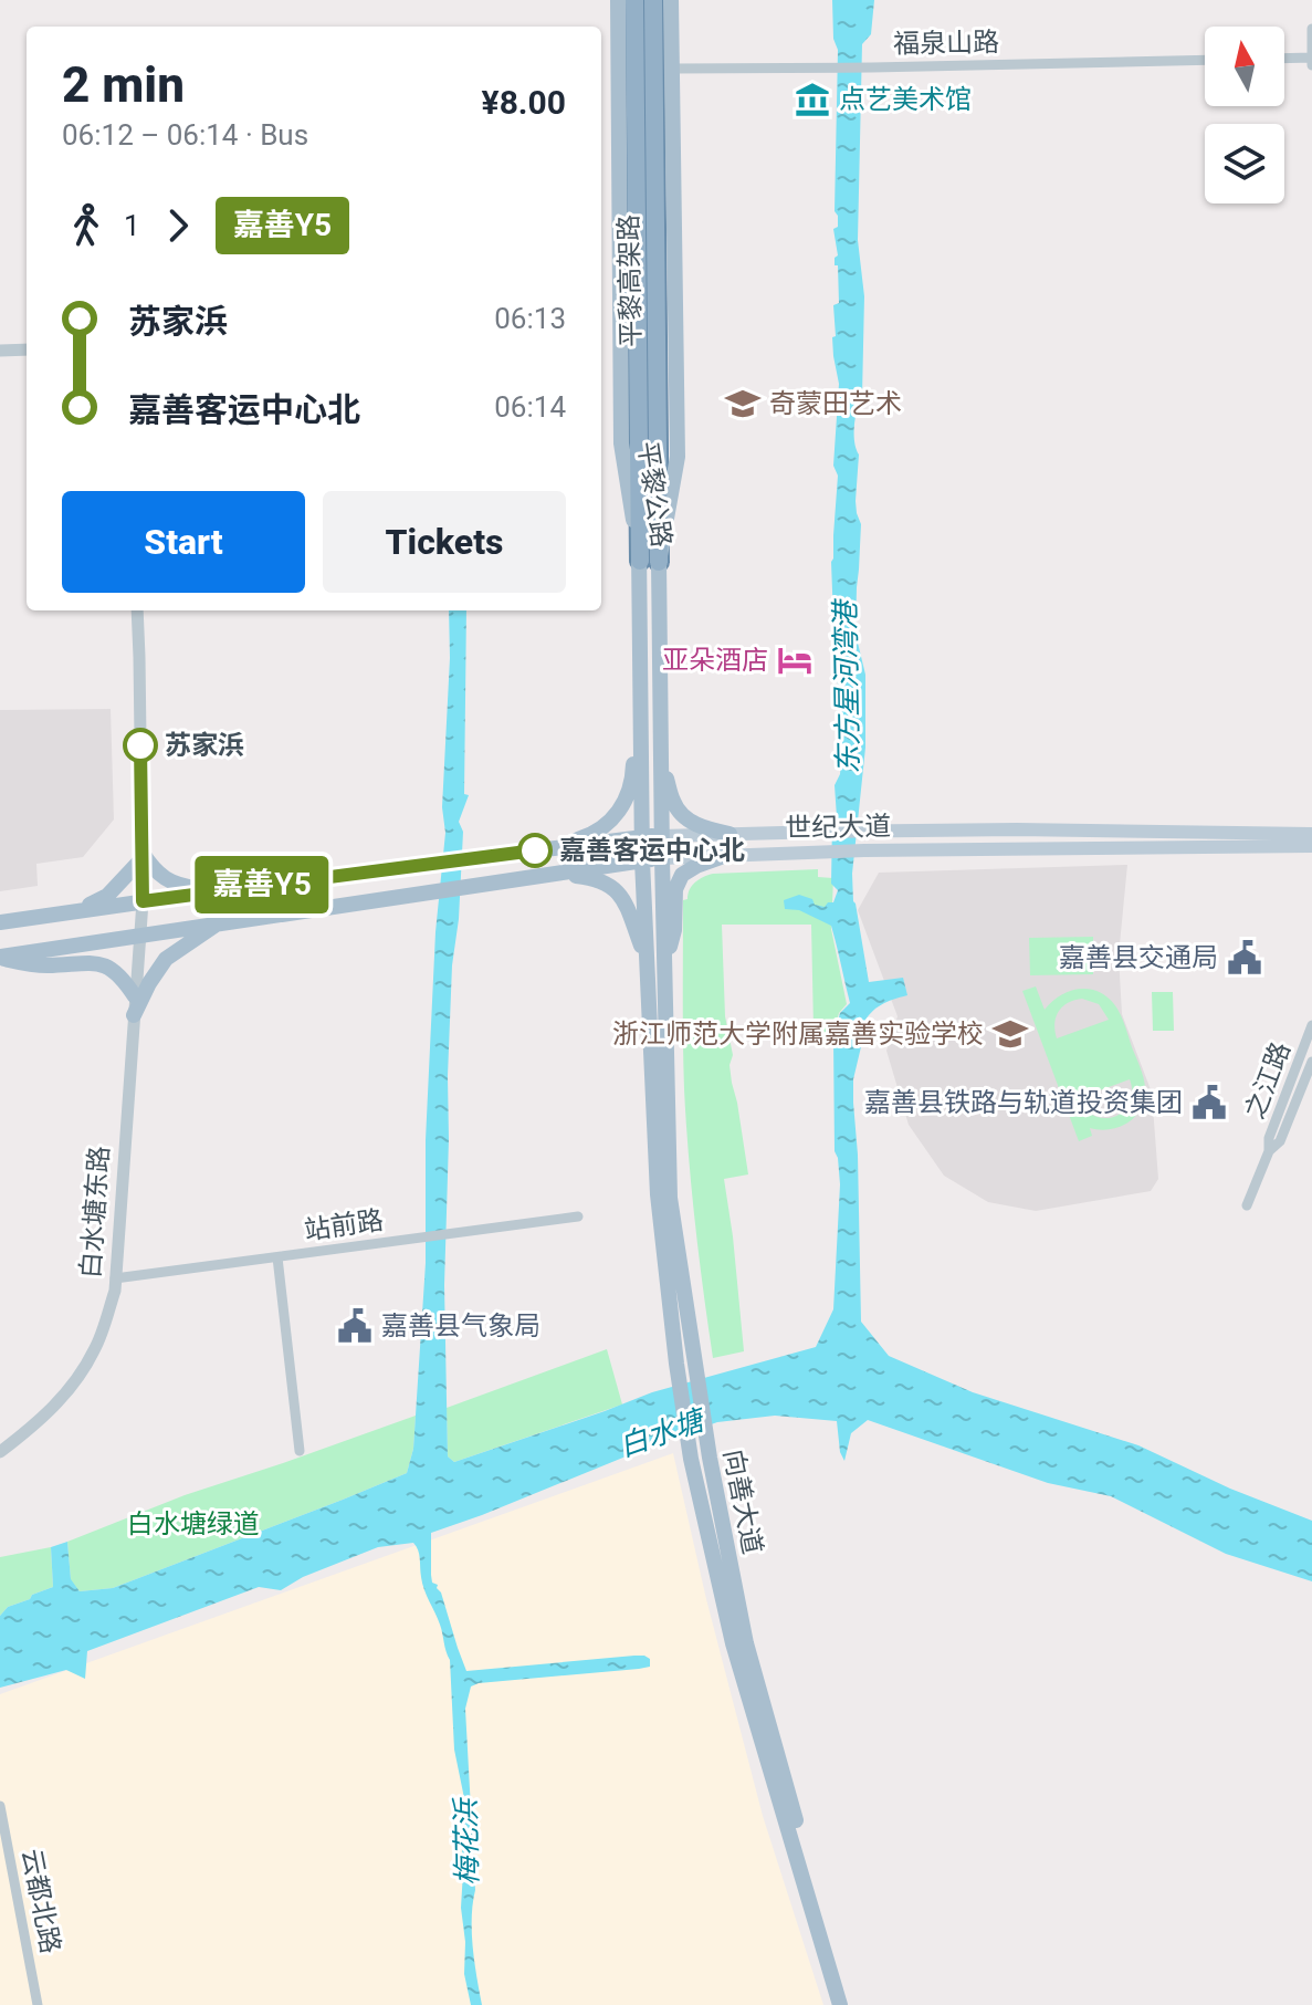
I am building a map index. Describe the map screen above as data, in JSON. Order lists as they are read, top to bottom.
{
  "streets": {
    "highway": ["平黎高架路"],
    "main road": ["平黎公路", "世纪大道", "向善大道"],
    "street": [
      "福泉山路",
      "之江路",
      "白水塘东路",
      "站前路",
      "云都北路"
    ]
  },
  "crossings": [
    ["福泉山路", "平黎公路"],
    ["平黎高架路", "平黎公路"],
    ["平黎公路", "世纪大道"],
    ["平黎公路", "向善大道"],
    ["世纪大道", "白水塘东路"],
    ["世纪大道", "向善大道"],
    ["白水塘东路", "站前路"]
  ],
  "water": ["东方星河湾港", "白水塘", "梅花浜"],
  "parks": ["白水塘绿道"],
  "places": {
    "museum": ["点艺美术馆"],
    "school or university": ["奇蒙田艺术", "浙江师范大学附属嘉善实验学校"],
    "hotel": ["亚朵酒店"],
    "other": ["苏家浜", "嘉善客运中心北"],
    "public building": ["嘉善县交通局", "嘉善县铁路与轨道投资集团", "嘉善县气象局"]
  },
  "lines": ["bus line 嘉善Y5"],
  "north": "top",
  "page": {
    "on_map": "嘉善Y5",
    "heading": ["2 min", "06:12 – 06:14 · Bus", "¥8.00"],
    "legs": ["1", "嘉善Y5"],
    "list": [
      {
        "name": "苏家浜",
        "value": "06:13"
      },
      {
        "name": "嘉善客运中心北",
        "value": "06:14"
      }
    ],
    "buttons": ["Start", "Tickets"]
  }
}
